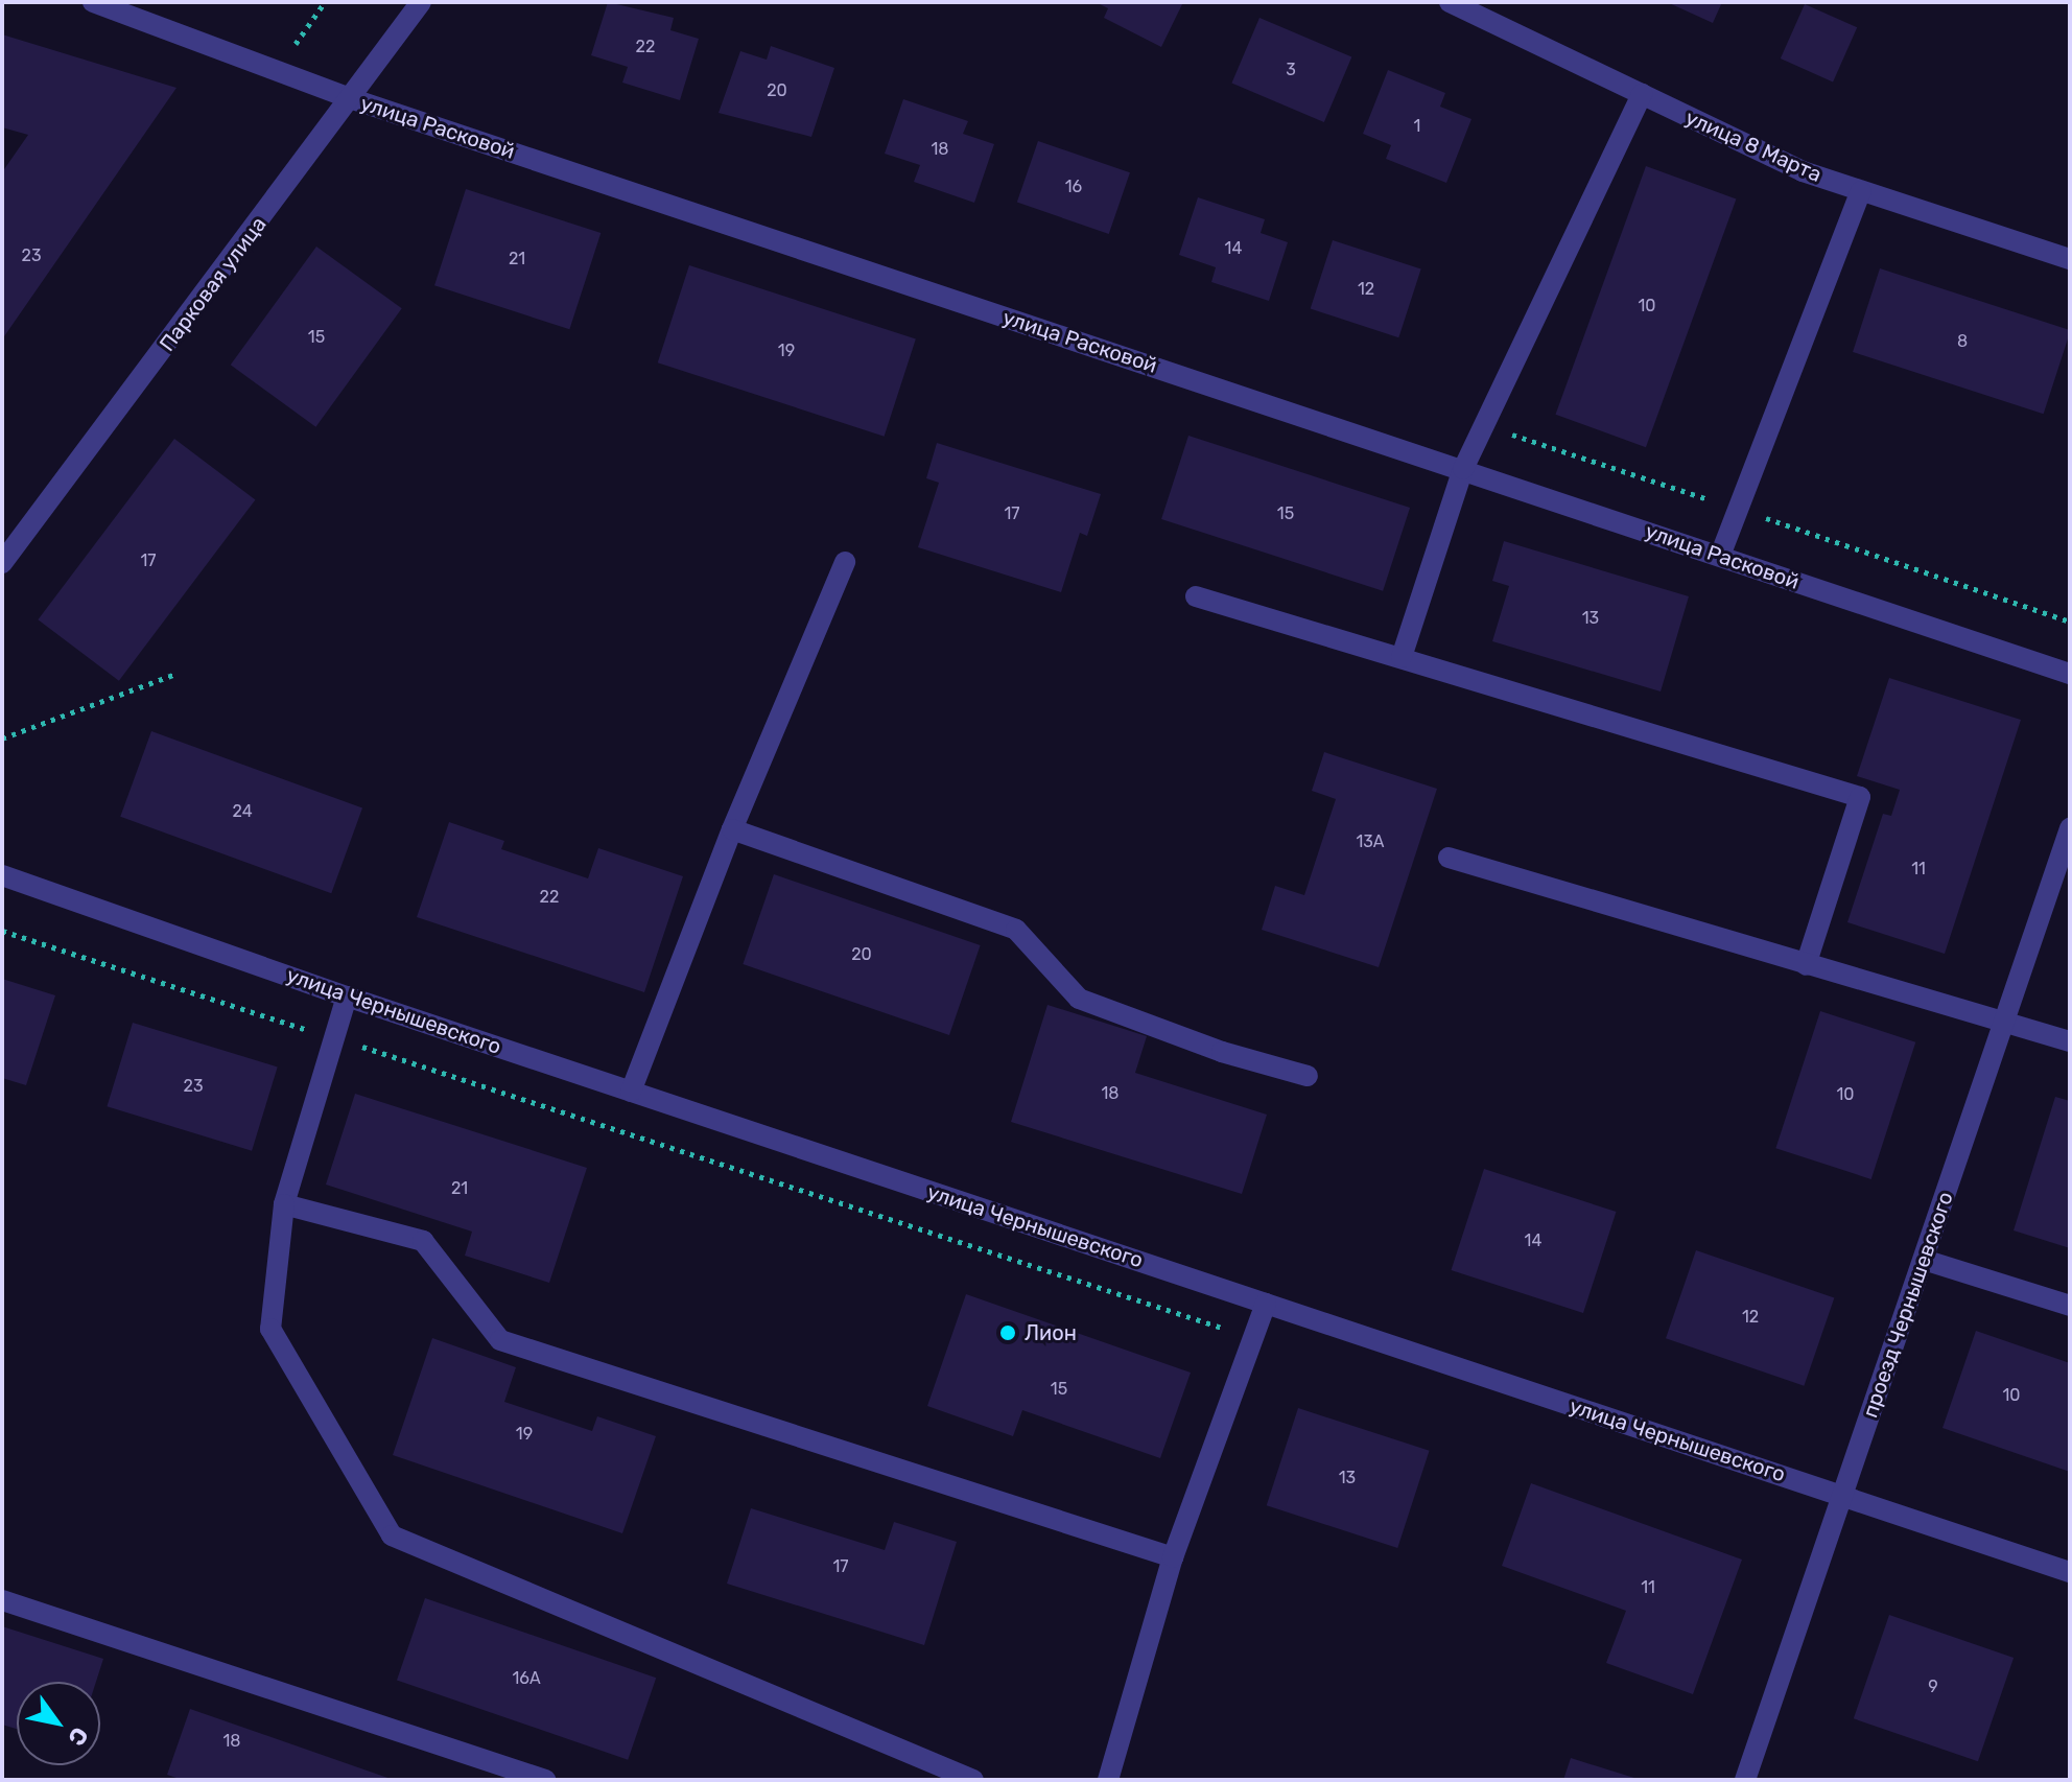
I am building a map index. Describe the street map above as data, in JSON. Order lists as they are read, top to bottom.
{
  "streets": {
    "street": [
      "улица Расковой",
      "улица 8 Марта",
      "Парковая улица",
      "улица Чернышевского",
      "проезд Чернышевского"
    ]
  },
  "crossings": [
    ["улица Расковой", "Парковая улица"],
    ["улица Чернышевского", "проезд Чернышевского"]
  ],
  "places": ["Лион"],
  "house_numbers": [
    "22",
    "3",
    "20",
    "1",
    "18",
    "16",
    "14",
    "23",
    "21",
    "12",
    "10",
    "15",
    "8",
    "19",
    "17",
    "15",
    "17",
    "13",
    "24",
    "13А",
    "11",
    "22",
    "20",
    "23",
    "18",
    "10",
    "21",
    "14",
    "12",
    "15",
    "10",
    "19",
    "13",
    "17",
    "11",
    "16А",
    "9",
    "18"
  ],
  "north": "bottom right"
}
